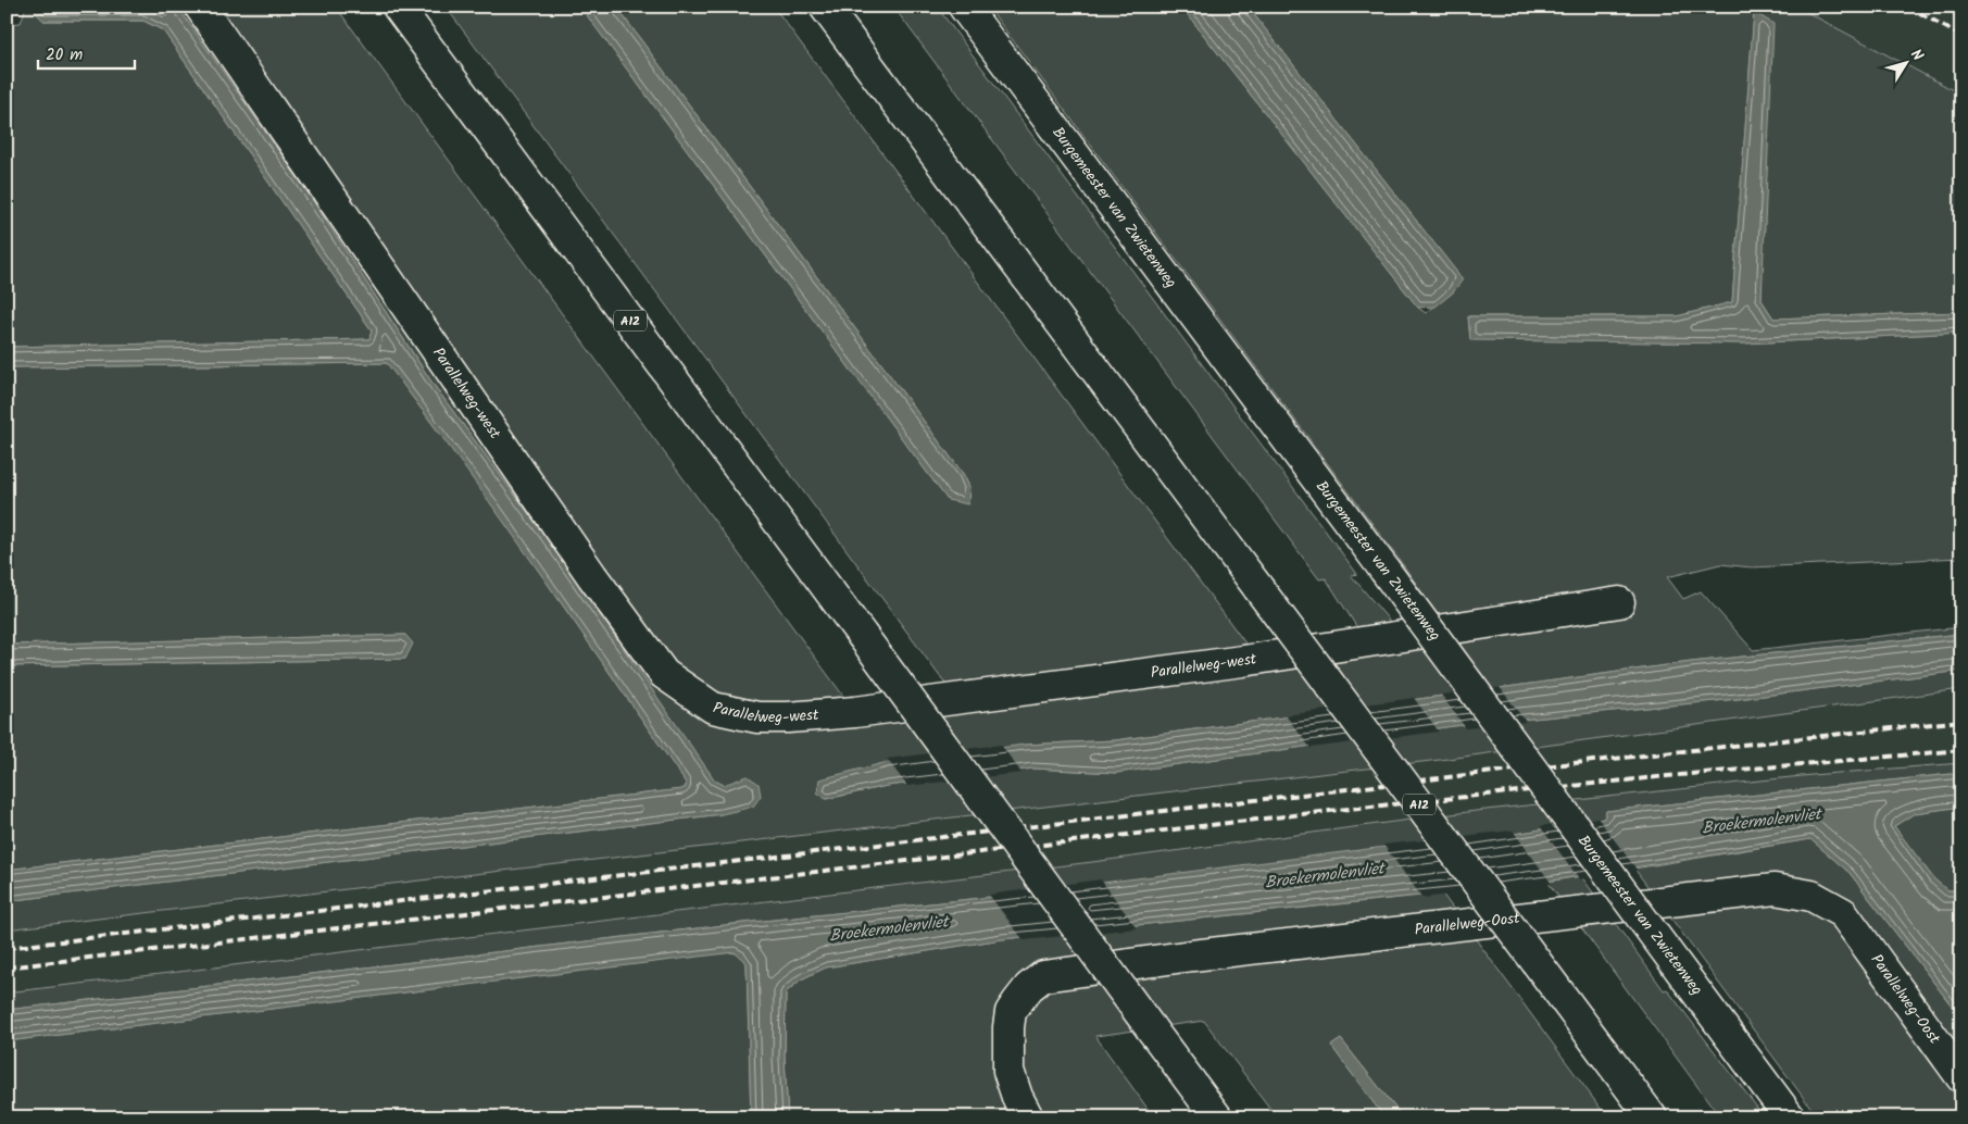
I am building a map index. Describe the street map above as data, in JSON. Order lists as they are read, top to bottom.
{
  "streets": {
    "main road": [
      "Burgemeester van Zwietenweg",
      "A12",
      "Parallelweg-west",
      "Parallelweg-Oost"
    ]
  },
  "water": ["Broekermolenvliet"],
  "scale_bar": "20 m",
  "north": "top right"
}
